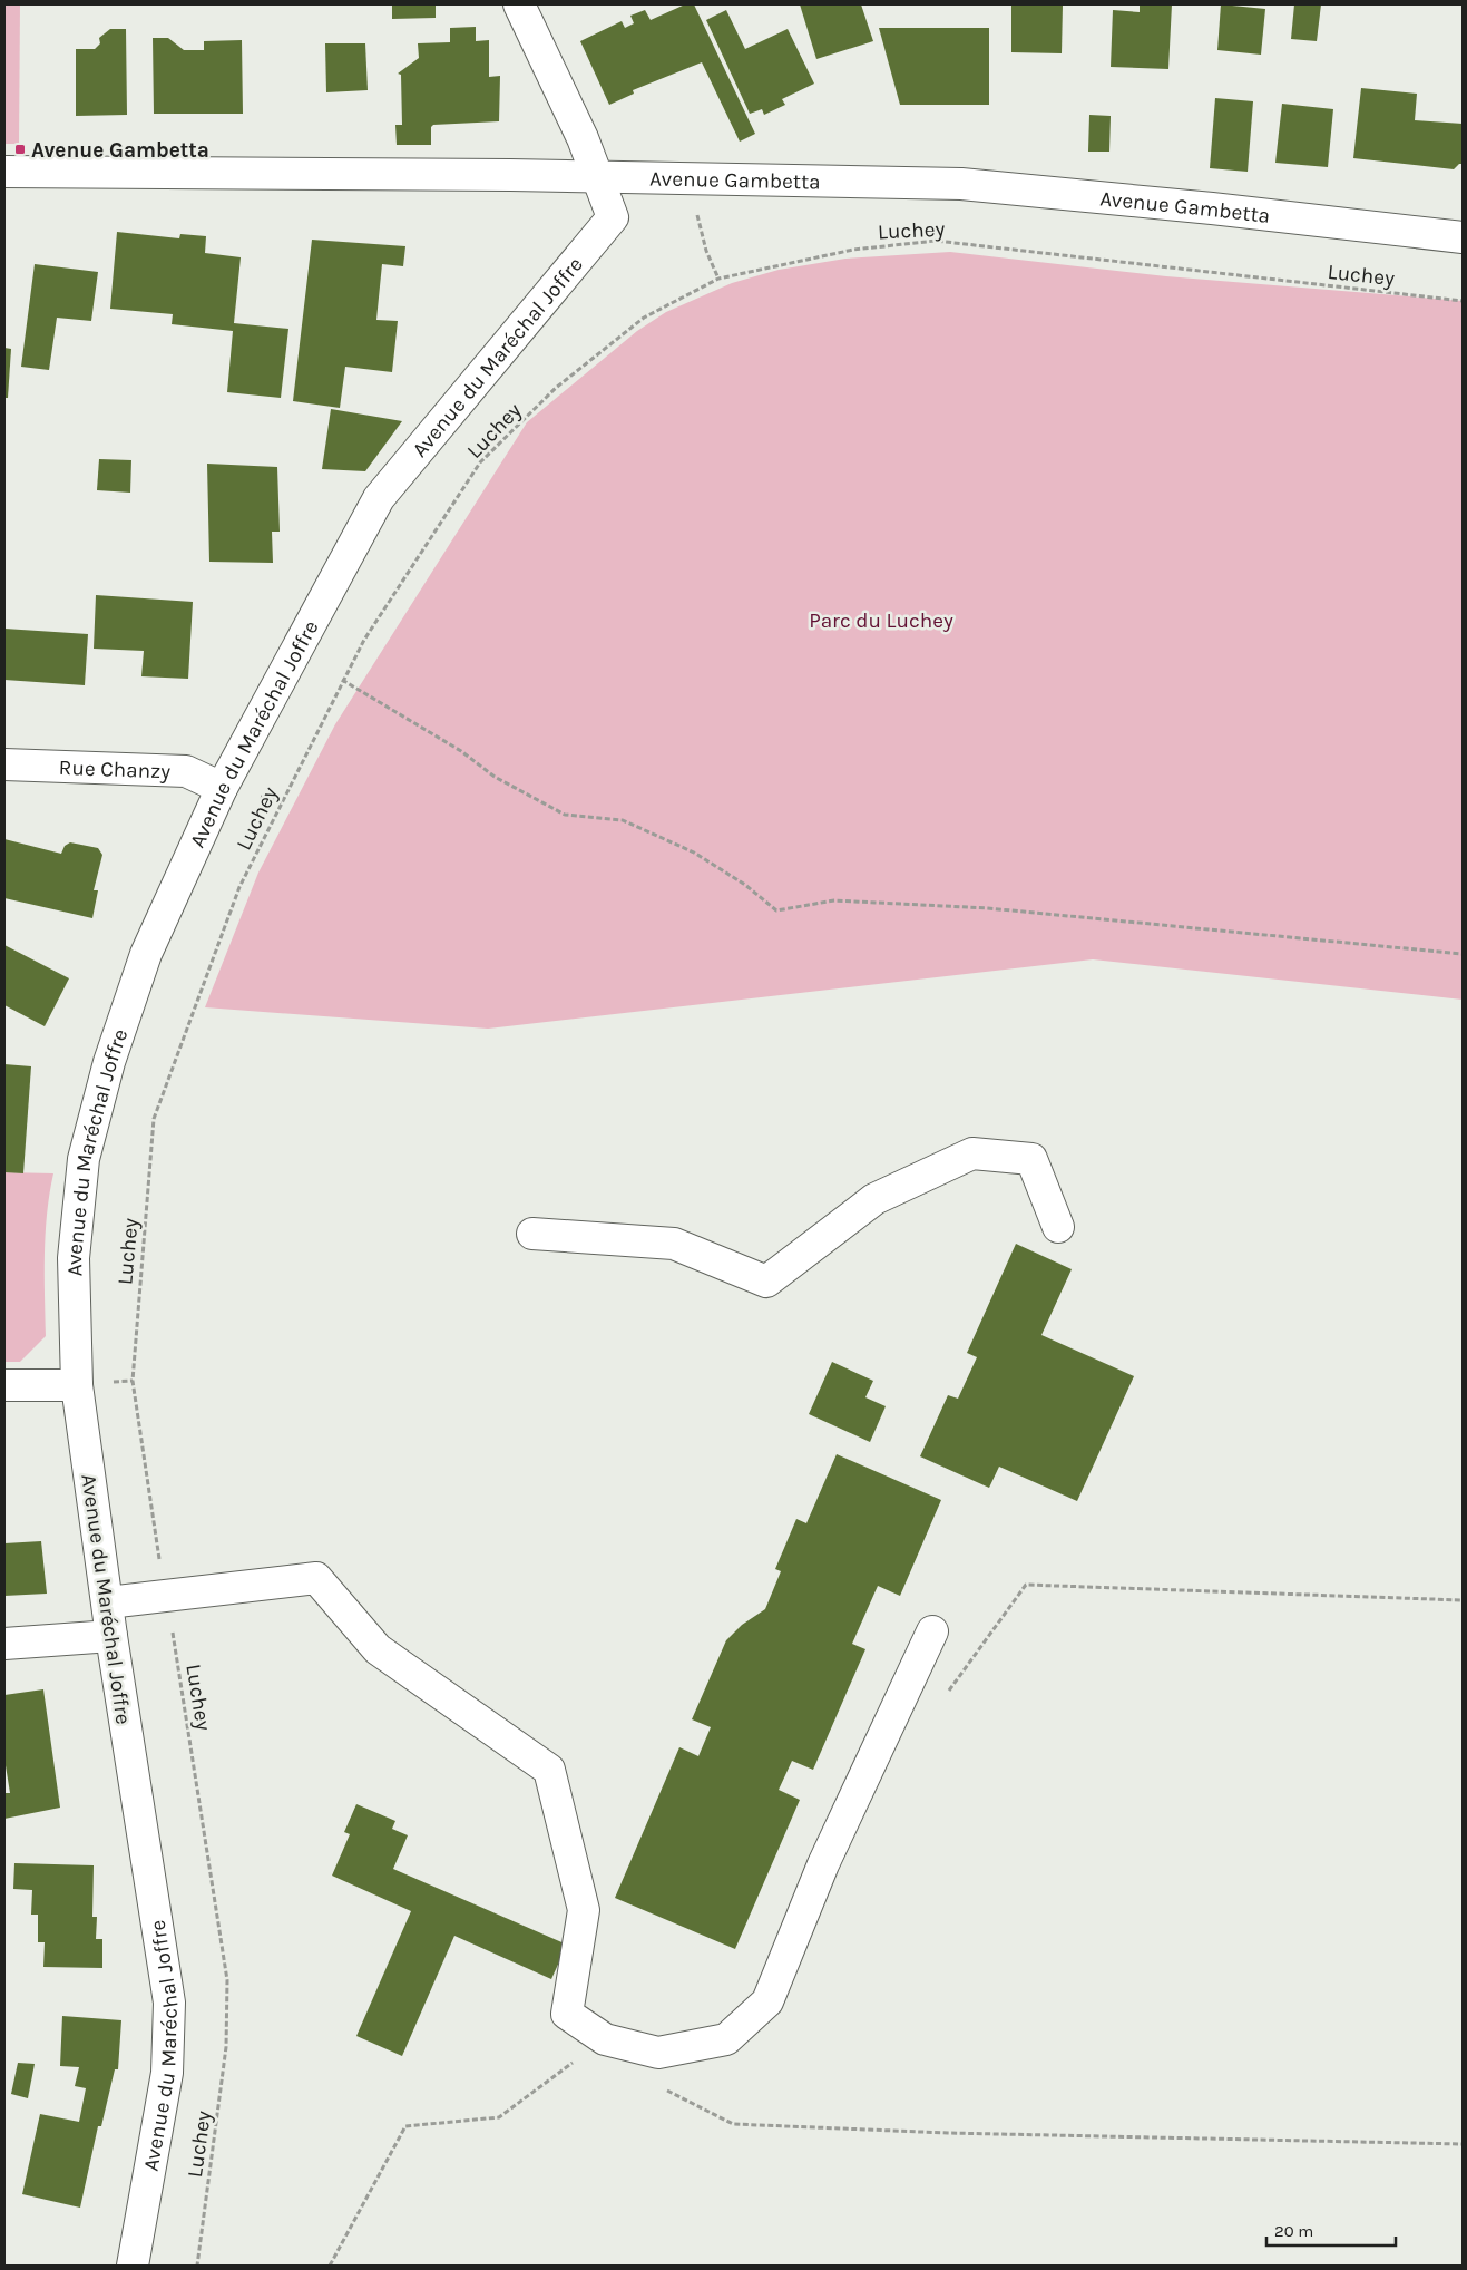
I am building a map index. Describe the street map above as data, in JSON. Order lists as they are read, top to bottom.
{
  "streets": {
    "street": ["Avenue Gambetta", "Avenue du Maréchal Joffre", "Rue Chanzy"],
    "path": ["Luchey"]
  },
  "crossings": [
    ["Avenue Gambetta", "Avenue du Maréchal Joffre"],
    ["Avenue du Maréchal Joffre", "Rue Chanzy"]
  ],
  "parks": ["Parc du Luchey"],
  "places": {
    "transit": ["Avenue Gambetta"]
  },
  "scale_bar": "20 m"
}
